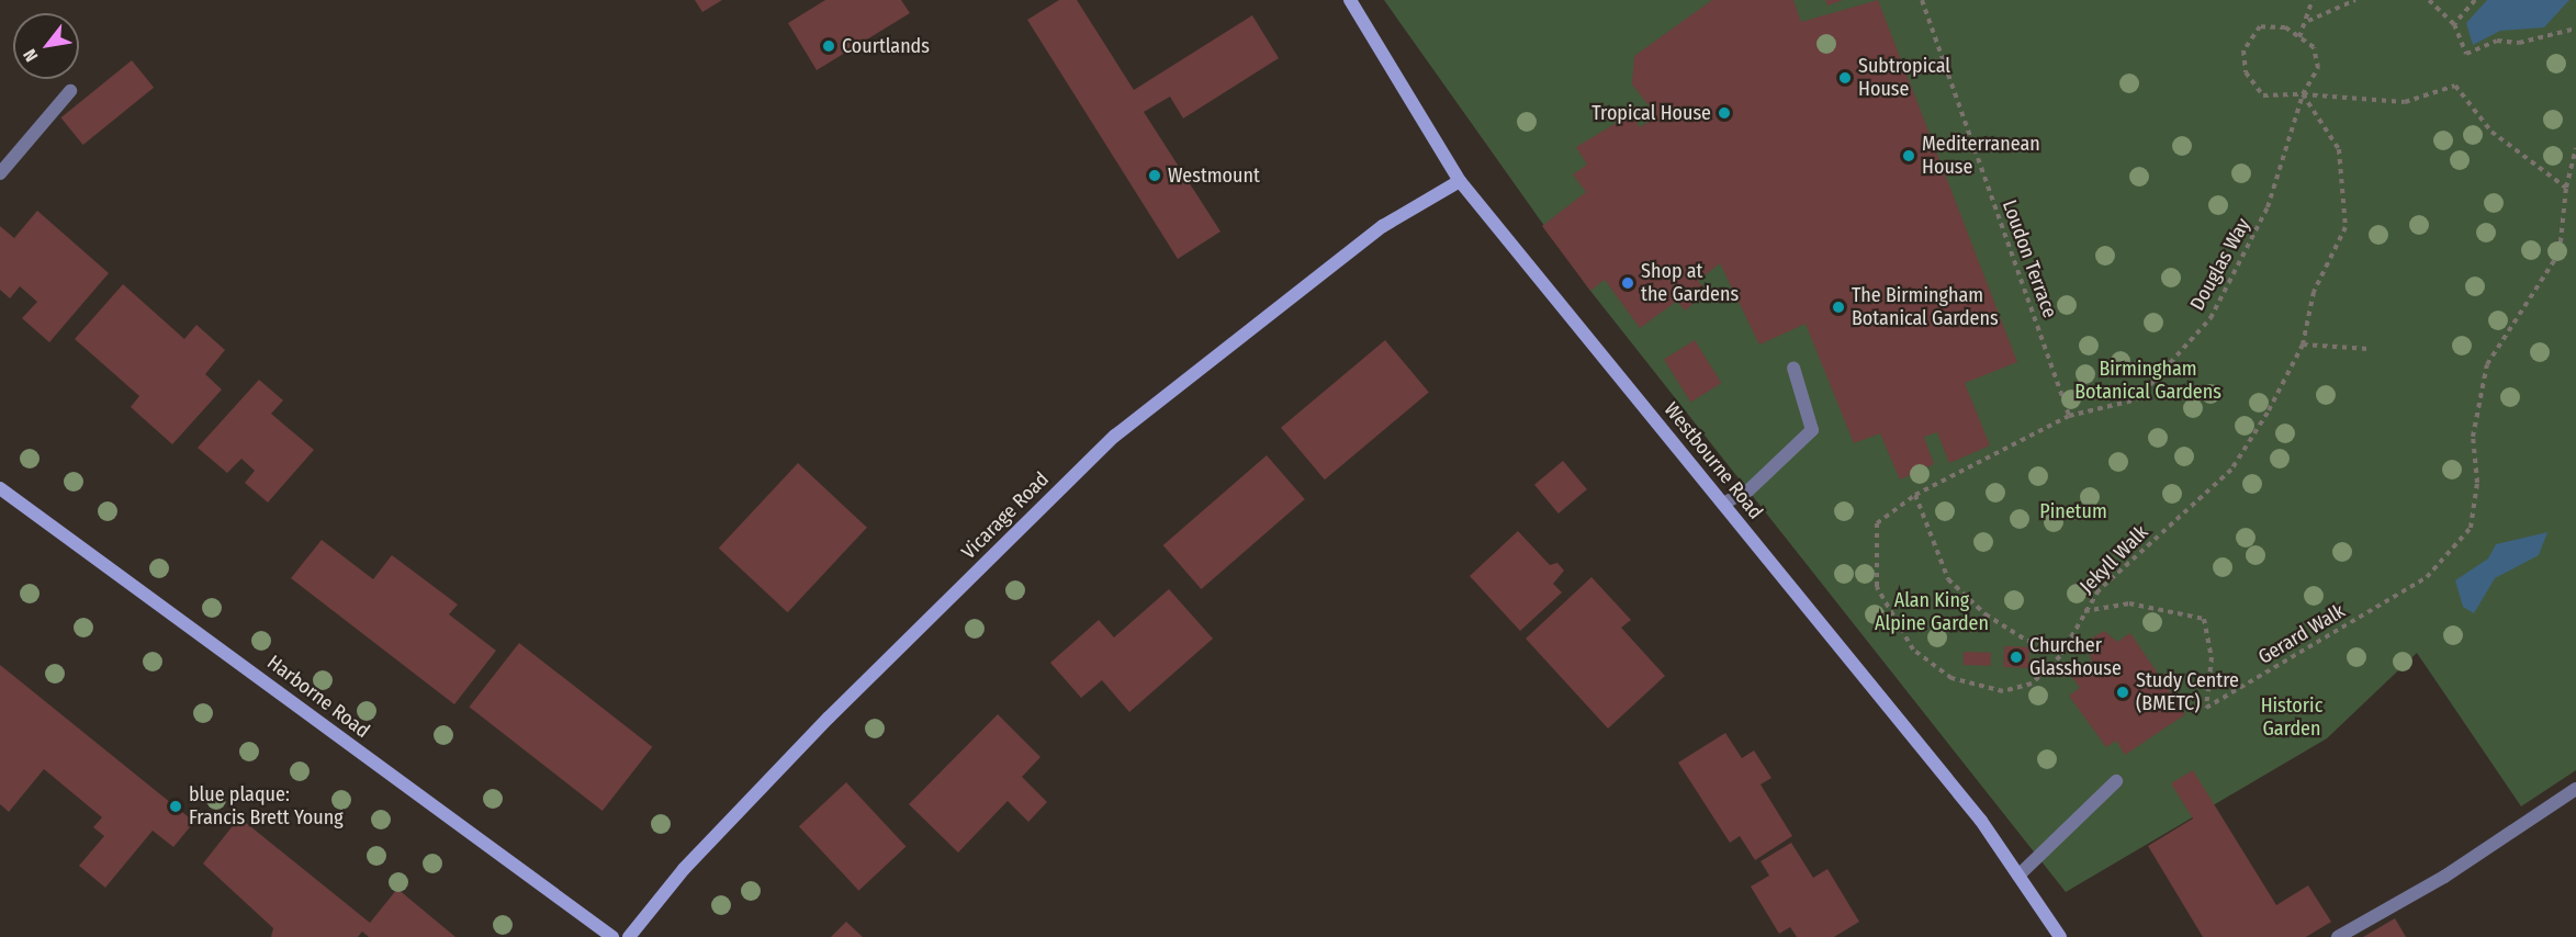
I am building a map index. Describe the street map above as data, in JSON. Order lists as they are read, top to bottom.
{
  "streets": {
    "main road": ["Westbourne Road", "Vicarage Road", "Harborne Road"],
    "path": [
      "Loudon Terrace",
      "Douglas Way",
      "Jekyll Walk",
      "Gerard Walk"
    ]
  },
  "crossings": [
    ["Loudon Terrace", "Douglas Way"],
    ["Loudon Terrace", "Jekyll Walk"],
    ["Douglas Way", "Jekyll Walk"],
    ["Westbourne Road", "Vicarage Road"],
    ["Jekyll Walk", "Gerard Walk"]
  ],
  "parks": [
    "Birmingham Botanical Gardens",
    "Pinetum",
    "Alan King Alpine Garden",
    "Historic Garden"
  ],
  "places": [
    "Courtlands",
    "Subtropical House",
    "Tropical House",
    "Mediterranean House",
    "Westmount",
    "Shop at the Gardens",
    "The Birmingham Botanical Gardens",
    "Churcher Glasshouse",
    "Study Centre (BMETC)",
    "blue plaque: Francis Brett Young"
  ],
  "north": "bottom left"
}
